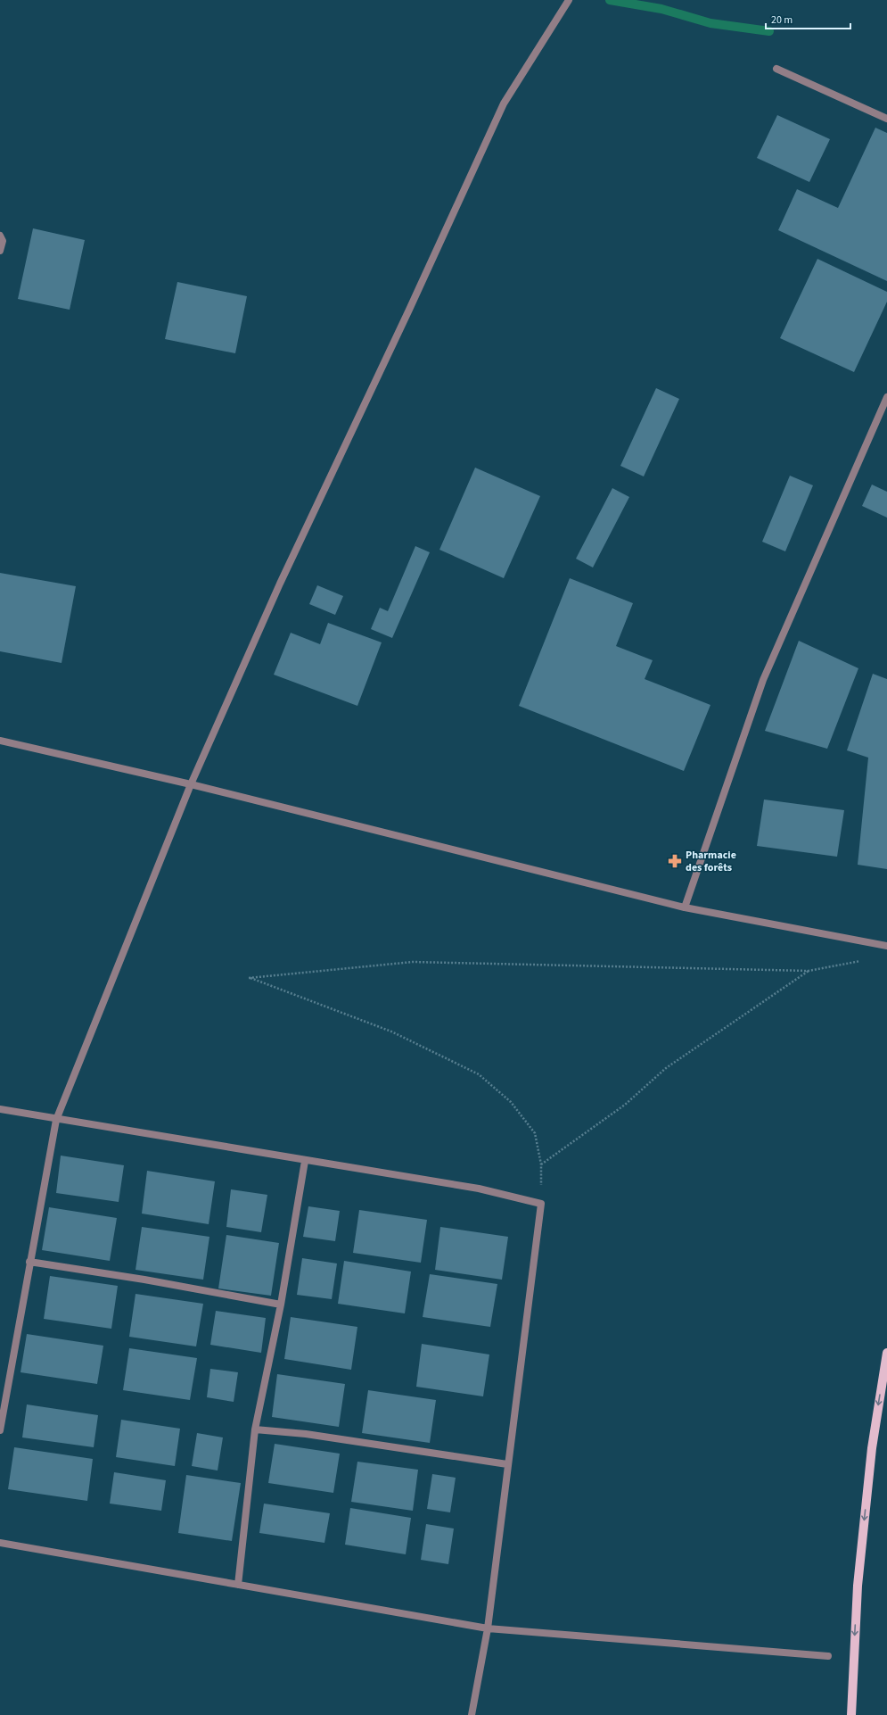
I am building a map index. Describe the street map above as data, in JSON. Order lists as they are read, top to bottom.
{
  "places": {
    "pharmacy": ["Pharmacie des forêts"]
  },
  "scale_bar": "20 m"
}
